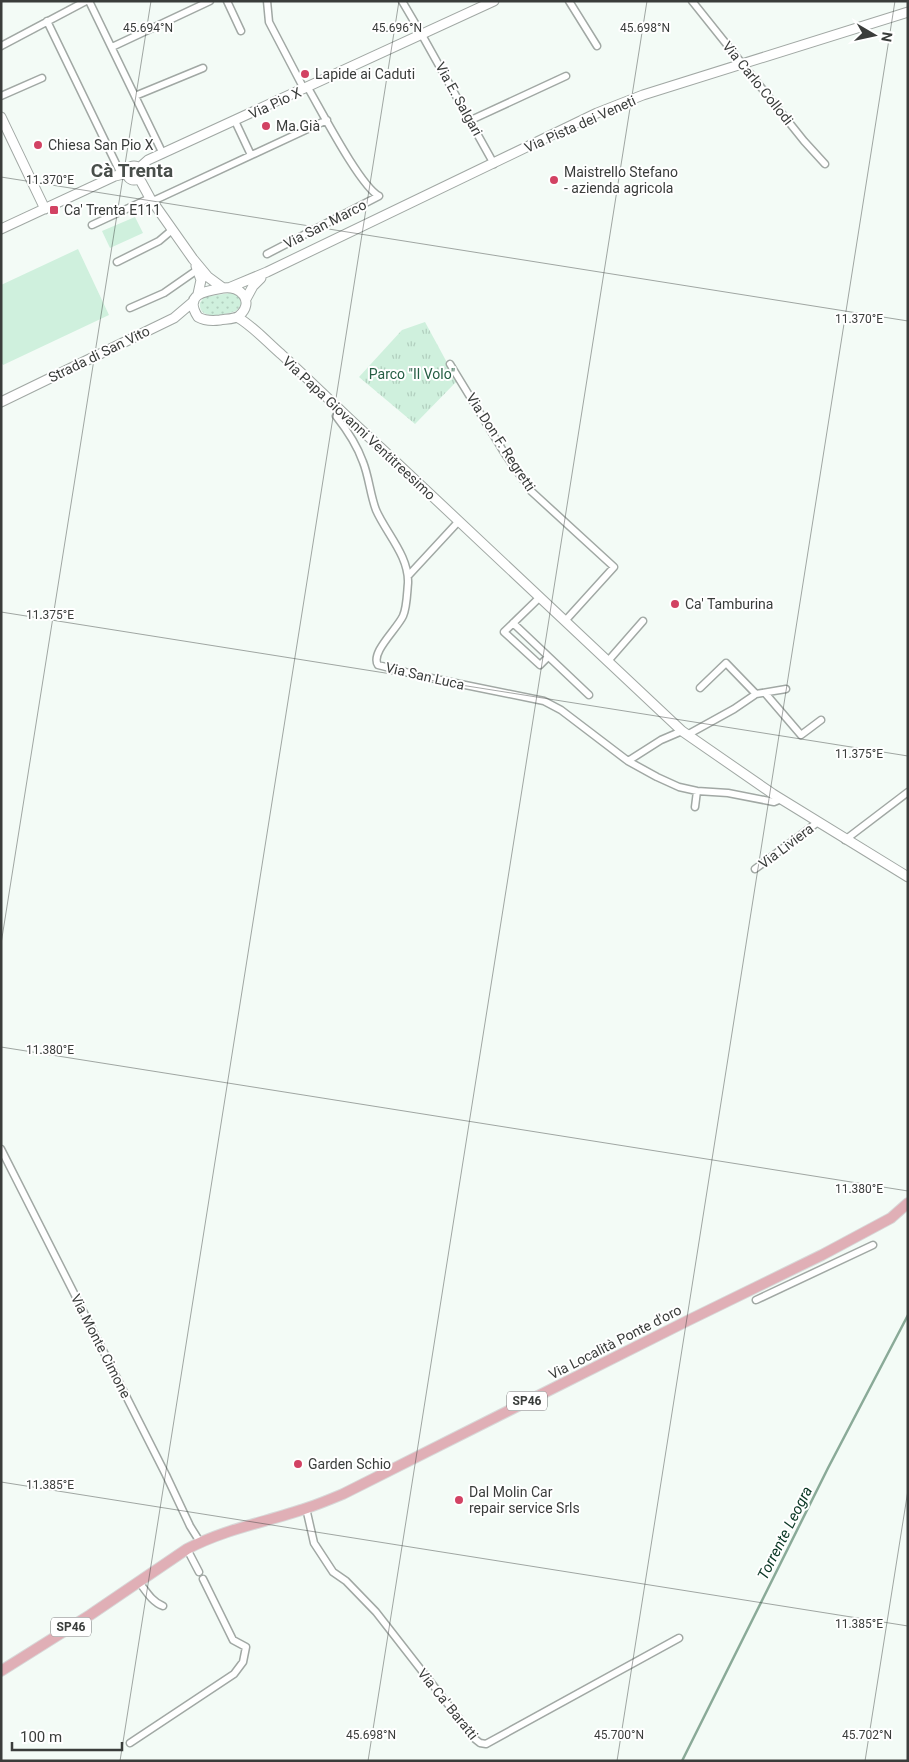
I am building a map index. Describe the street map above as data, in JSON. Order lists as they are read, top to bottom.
{
  "streets": {
    "main road": ["Via Località Ponte d'oro", "SP46"],
    "street": [
      "Via Carlo Collodi",
      "Via E. Salgari",
      "Via Pio X",
      "Via Pista dei Veneti",
      "Via San Marco",
      "Strada di San Vito",
      "Via Papa Giovanni Ventitreesimo",
      "Via Don F. Regretti",
      "Via San Luca",
      "Via Liviera",
      "Via Monte Cimone",
      "Via Ca' Baratti"
    ]
  },
  "crossings": [
    ["Via Carlo Collodi", "Via Pista dei Veneti"],
    ["Via E. Salgari", "Via Pio X"],
    ["Via E. Salgari", "Via Pista dei Veneti"],
    ["Via Pio X", "Via San Marco"],
    ["Via Pio X", "Via Papa Giovanni Ventitreesimo"],
    ["Via Pista dei Veneti", "Strada di San Vito"],
    ["Via Pista dei Veneti", "Via Papa Giovanni Ventitreesimo"],
    ["Strada di San Vito", "Via Papa Giovanni Ventitreesimo"],
    ["Via Papa Giovanni Ventitreesimo", "Via Don F. Regretti"],
    ["Via Papa Giovanni Ventitreesimo", "Via San Luca"],
    ["Via Papa Giovanni Ventitreesimo", "Via Liviera"],
    ["Via San Luca", "Via Liviera"],
    ["Via Località Ponte d'oro", "Via Monte Cimone"],
    ["Via Località Ponte d'oro", "SP46"],
    ["Via Località Ponte d'oro", "Via Ca' Baratti"]
  ],
  "districts": ["Cà Trenta"],
  "water": ["Torrente Leogra"],
  "parks": ["Parco \"Il Volo\""],
  "places": {
    "other": [
      "Lapide ai Caduti",
      "Ma.Già",
      "Chiesa San Pio X",
      "Maistrello Stefano - azienda agricola",
      "Ca' Tamburina",
      "Garden Schio",
      "Dal Molin Car repair service Srls"
    ],
    "transit": ["Ca' Trenta E111"]
  },
  "scale_bar": "100 m",
  "north": "right",
  "coordinates": [
    "45.694°N",
    "45.696°N",
    "45.698°N",
    "11.370°E",
    "11.375°E",
    "11.380°E",
    "11.385°E",
    "45.700°N",
    "45.702°N"
  ]
}
